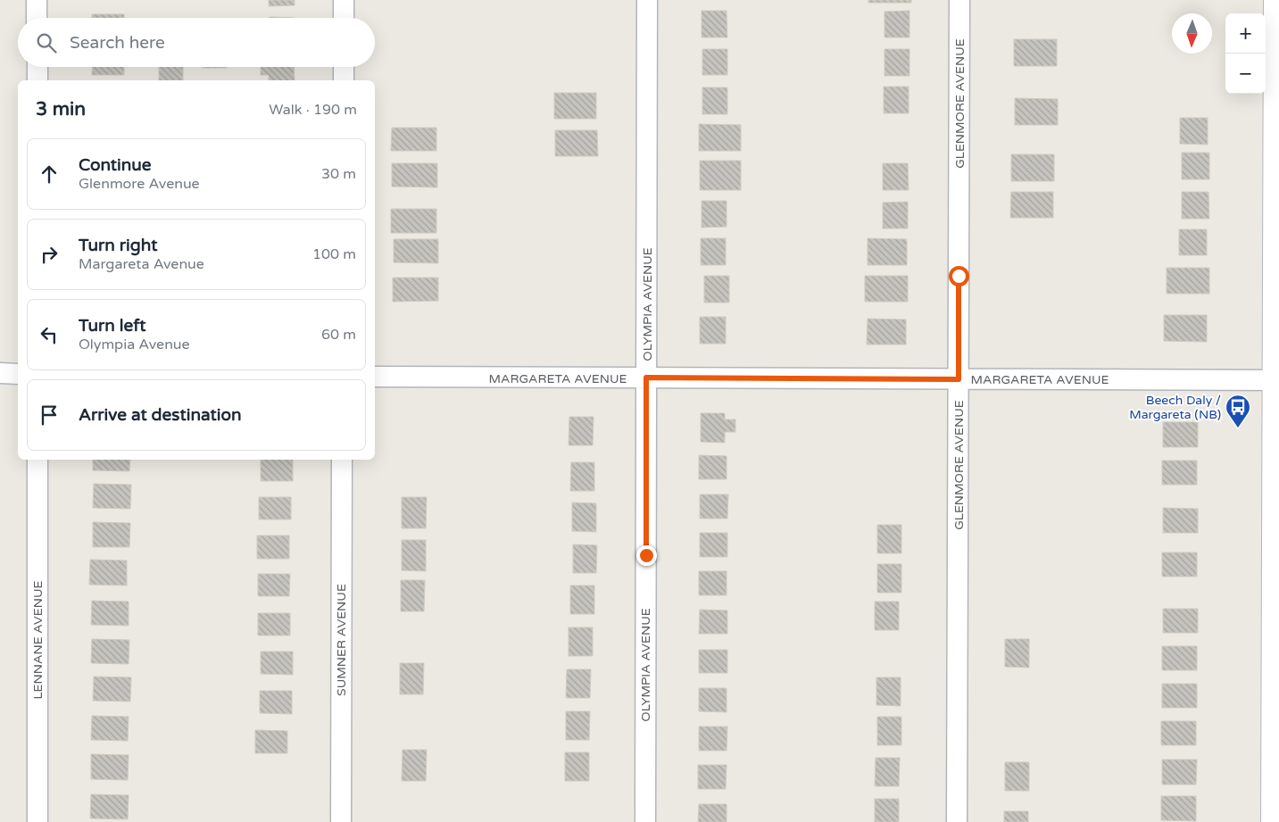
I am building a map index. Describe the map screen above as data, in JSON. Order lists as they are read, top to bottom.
{
  "streets": {
    "street": [
      "GLENMORE AVENUE",
      "OLYMPIA AVENUE",
      "MARGARETA AVENUE",
      "LENNANE AVENUE",
      "SUMNER AVENUE"
    ]
  },
  "crossings": [
    ["GLENMORE AVENUE", "MARGARETA AVENUE"],
    ["OLYMPIA AVENUE", "MARGARETA AVENUE"]
  ],
  "places": {
    "bus stop": ["Beech Daly / Margareta (NB)"]
  },
  "north": "bottom",
  "page": {
    "map_buttons": ["+", "−"],
    "search": "Search here",
    "heading": ["3 min", "Walk · 190 m"],
    "list": [
      ["Continue", "Glenmore Avenue", "30 m"],
      ["Turn right", "Margareta Avenue", "100 m"],
      ["Turn left", "Olympia Avenue", "60 m"],
      "Arrive at destination"
    ]
  }
}
